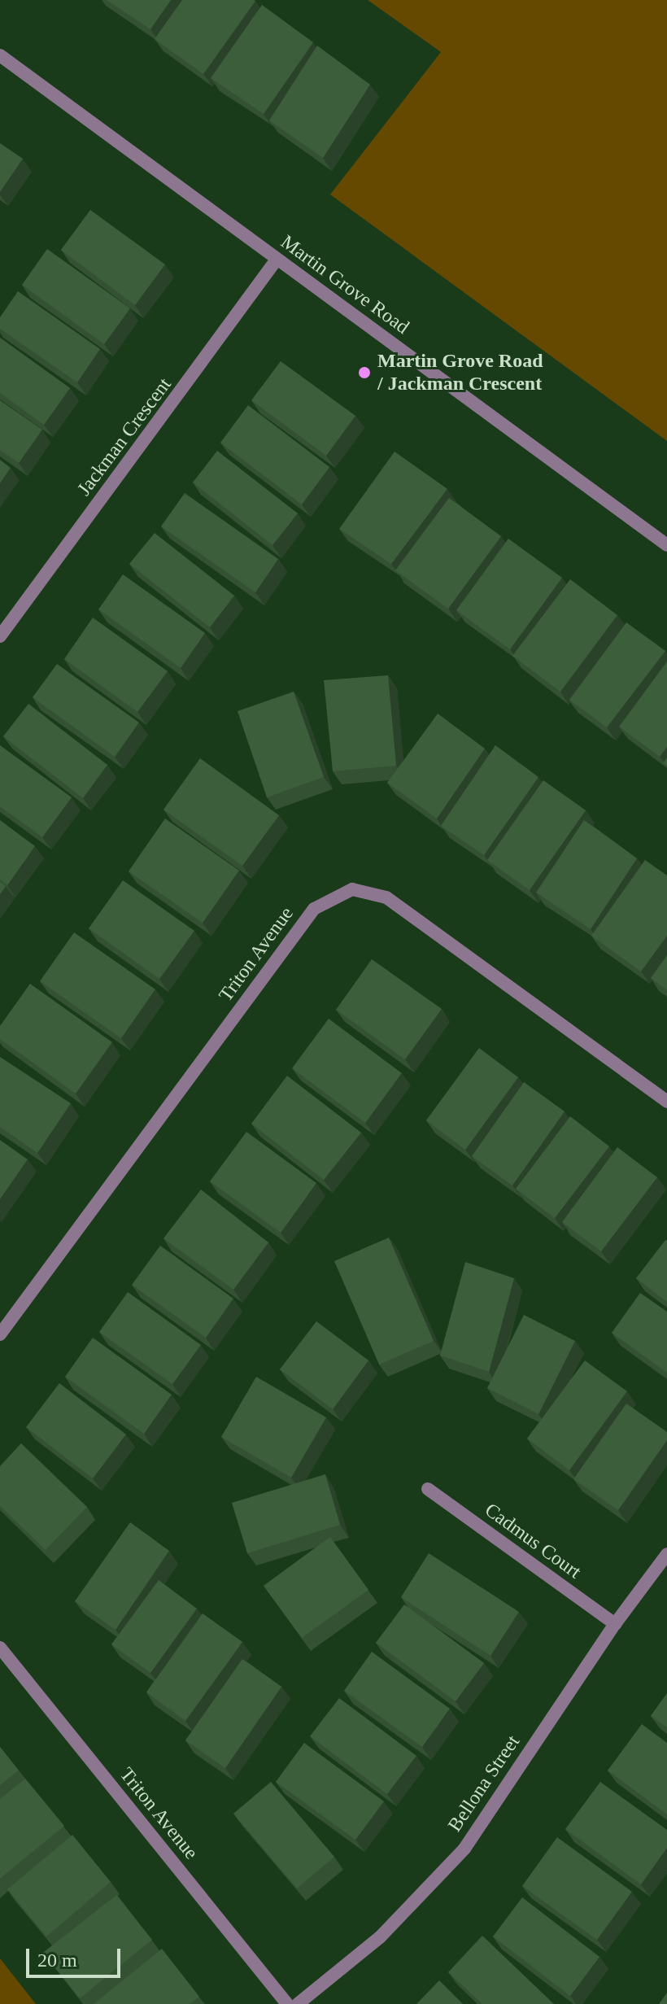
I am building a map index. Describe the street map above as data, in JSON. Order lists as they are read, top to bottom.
{
  "streets": {
    "street": [
      "Martin Grove Road",
      "Jackman Crescent",
      "Triton Avenue",
      "Cadmus Court",
      "Bellona Street"
    ]
  },
  "crossings": [
    ["Martin Grove Road", "Jackman Crescent"],
    ["Cadmus Court", "Bellona Street"]
  ],
  "places": ["Martin Grove Road / Jackman Crescent"],
  "scale_bar": "20 m"
}
